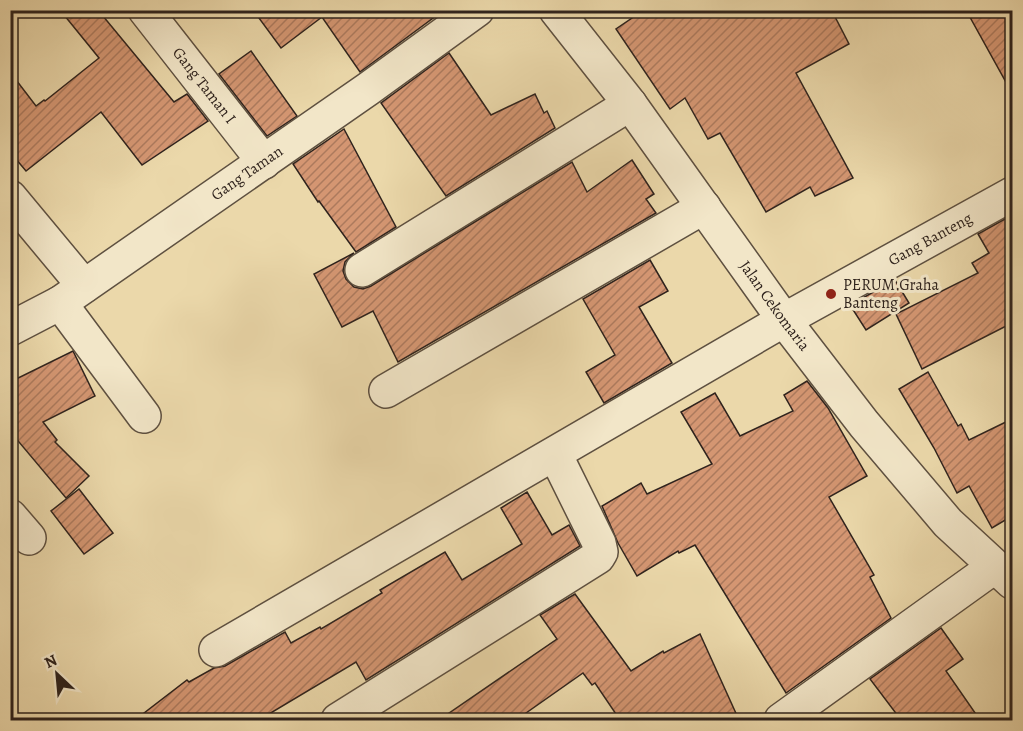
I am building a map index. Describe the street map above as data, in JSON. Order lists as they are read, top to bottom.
{
  "streets": {
    "street": [
      "Gang Taman I",
      "Gang Taman",
      "Gang Banteng",
      "Jalan Cekomaria"
    ]
  },
  "crossings": [
    ["Gang Taman I", "Gang Taman"],
    ["Gang Banteng", "Jalan Cekomaria"]
  ],
  "places": ["PERUM.Graha Banteng"],
  "north": "top left"
}
